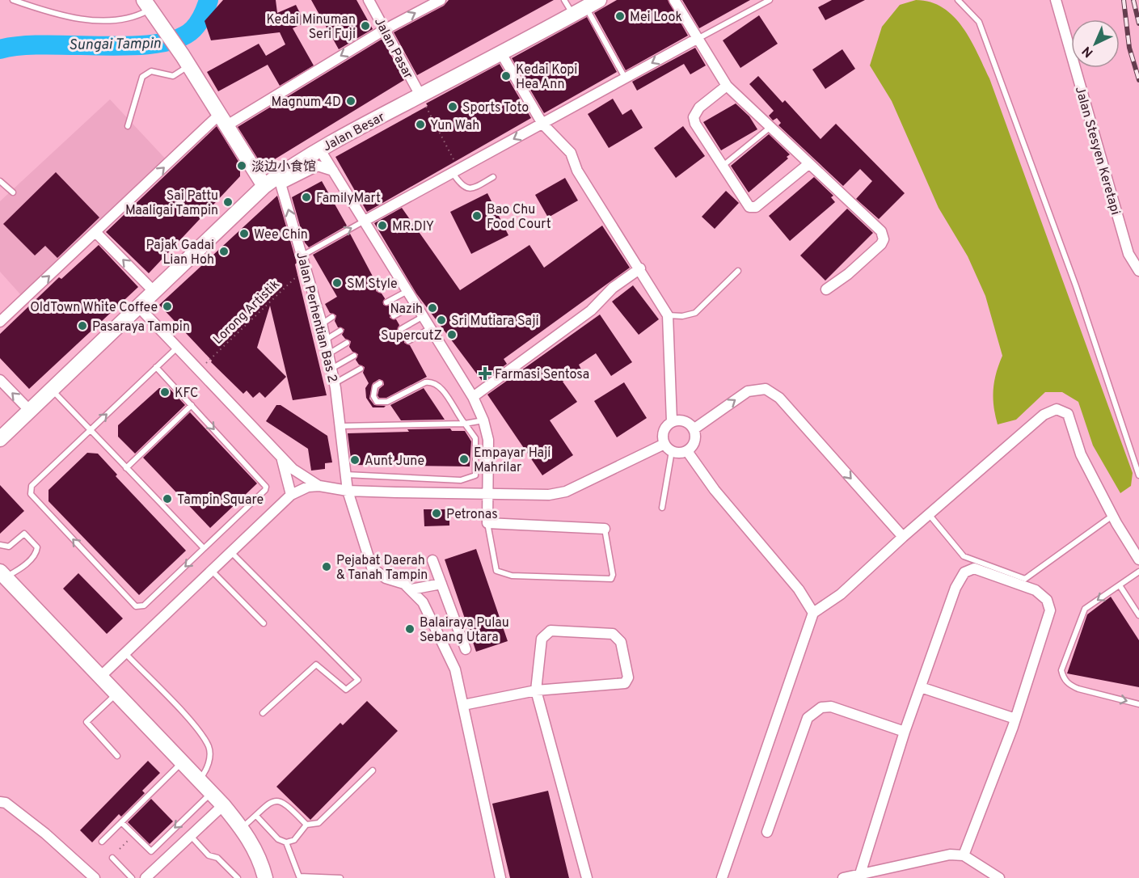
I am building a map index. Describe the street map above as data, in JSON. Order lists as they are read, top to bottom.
{
  "streets": {
    "street": [
      "Jalan Pasar",
      "Jalan Besar",
      "Jalan Stesyen Keretapi",
      "Jalan Perhentian Bas 2"
    ],
    "path": ["Lorong Artistik"]
  },
  "crossings": [
    ["Jalan Pasar", "Jalan Besar"],
    ["Jalan Besar", "Jalan Perhentian Bas 2"],
    ["Lorong Artistik", "Jalan Perhentian Bas 2"]
  ],
  "water": ["Sungai Tampin"],
  "places": {
    "other": [
      "Mei Look",
      "Kedai Minuman Seri Fuji",
      "Kedai Kopi Hea Ann",
      "Magnum 4D",
      "Sports Toto",
      "Yun Wah",
      "淡边小食馆",
      "FamilyMart",
      "Sai Pattu Maaligai Tampin",
      "Bao Chu Food Court",
      "MR.DIY",
      "Wee Chin",
      "Pajak Gadai Lian Hoh",
      "SM Style",
      "OldTown White Coffee",
      "Nazih",
      "Sri Mutiara Saji",
      "Pasaraya Tampin",
      "SupercutZ",
      "KFC",
      "Empayar Haji Mahrilar",
      "Aunt June",
      "Tampin Square",
      "Petronas",
      "Pejabat Daerah & Tanah Tampin",
      "Balairaya Pulau Sebang Utara"
    ],
    "health": ["Farmasi Sentosa"]
  },
  "north": "bottom left"
}
